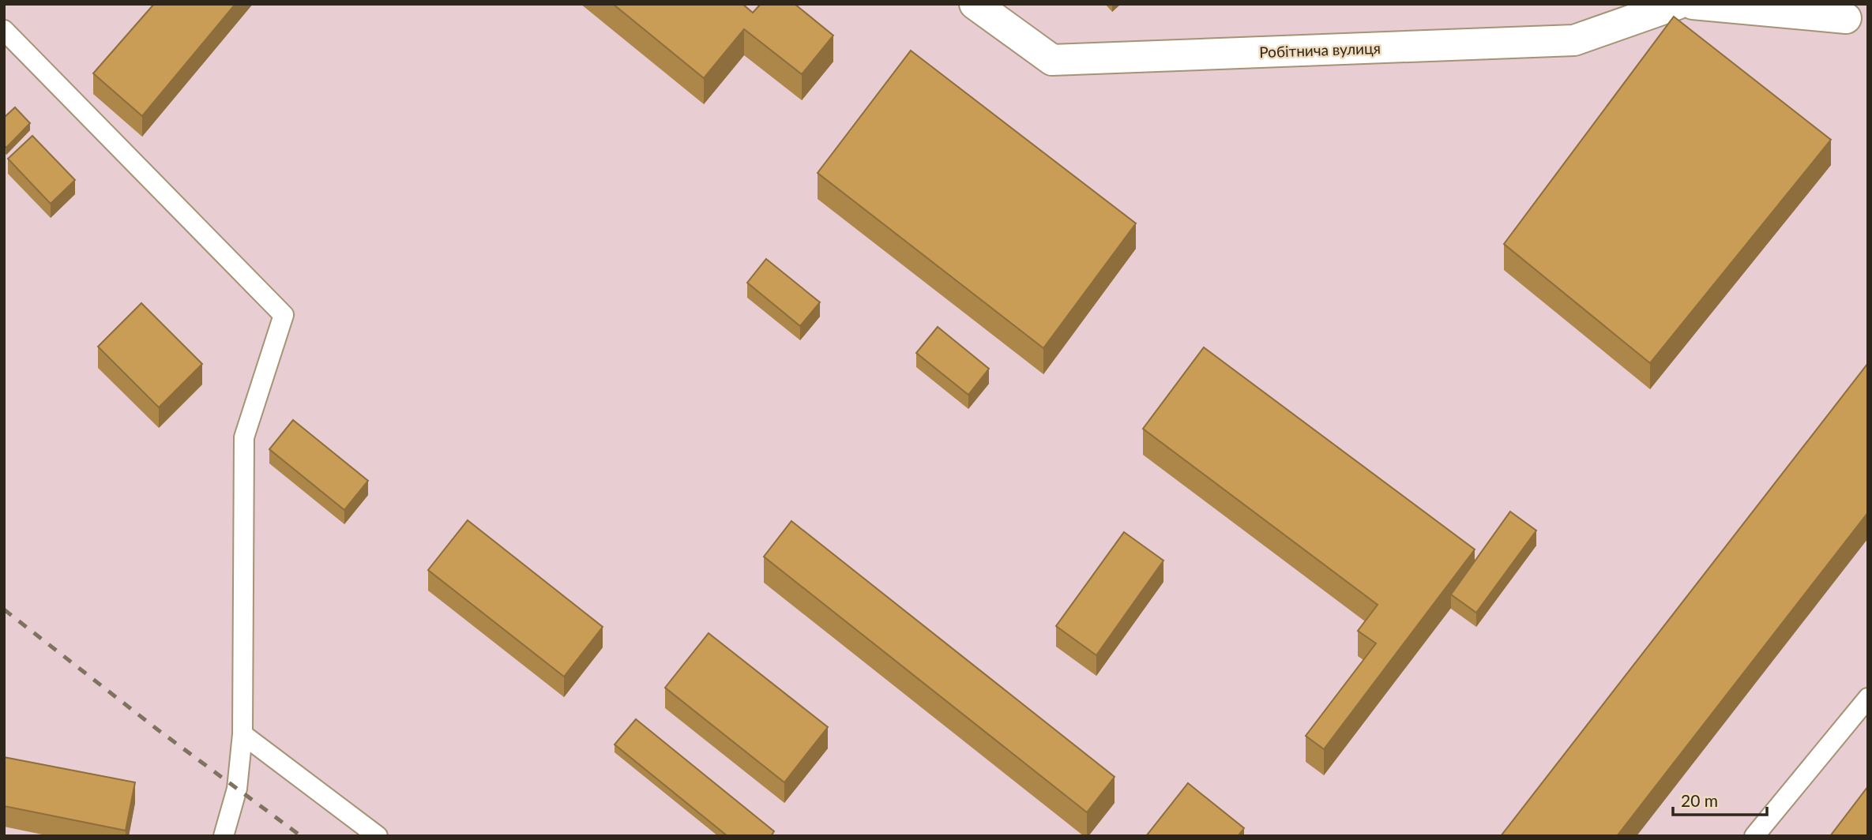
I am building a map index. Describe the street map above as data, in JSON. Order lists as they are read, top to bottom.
{
  "streets": {
    "street": ["Робітнича вулиця"]
  },
  "scale_bar": "20 m"
}
